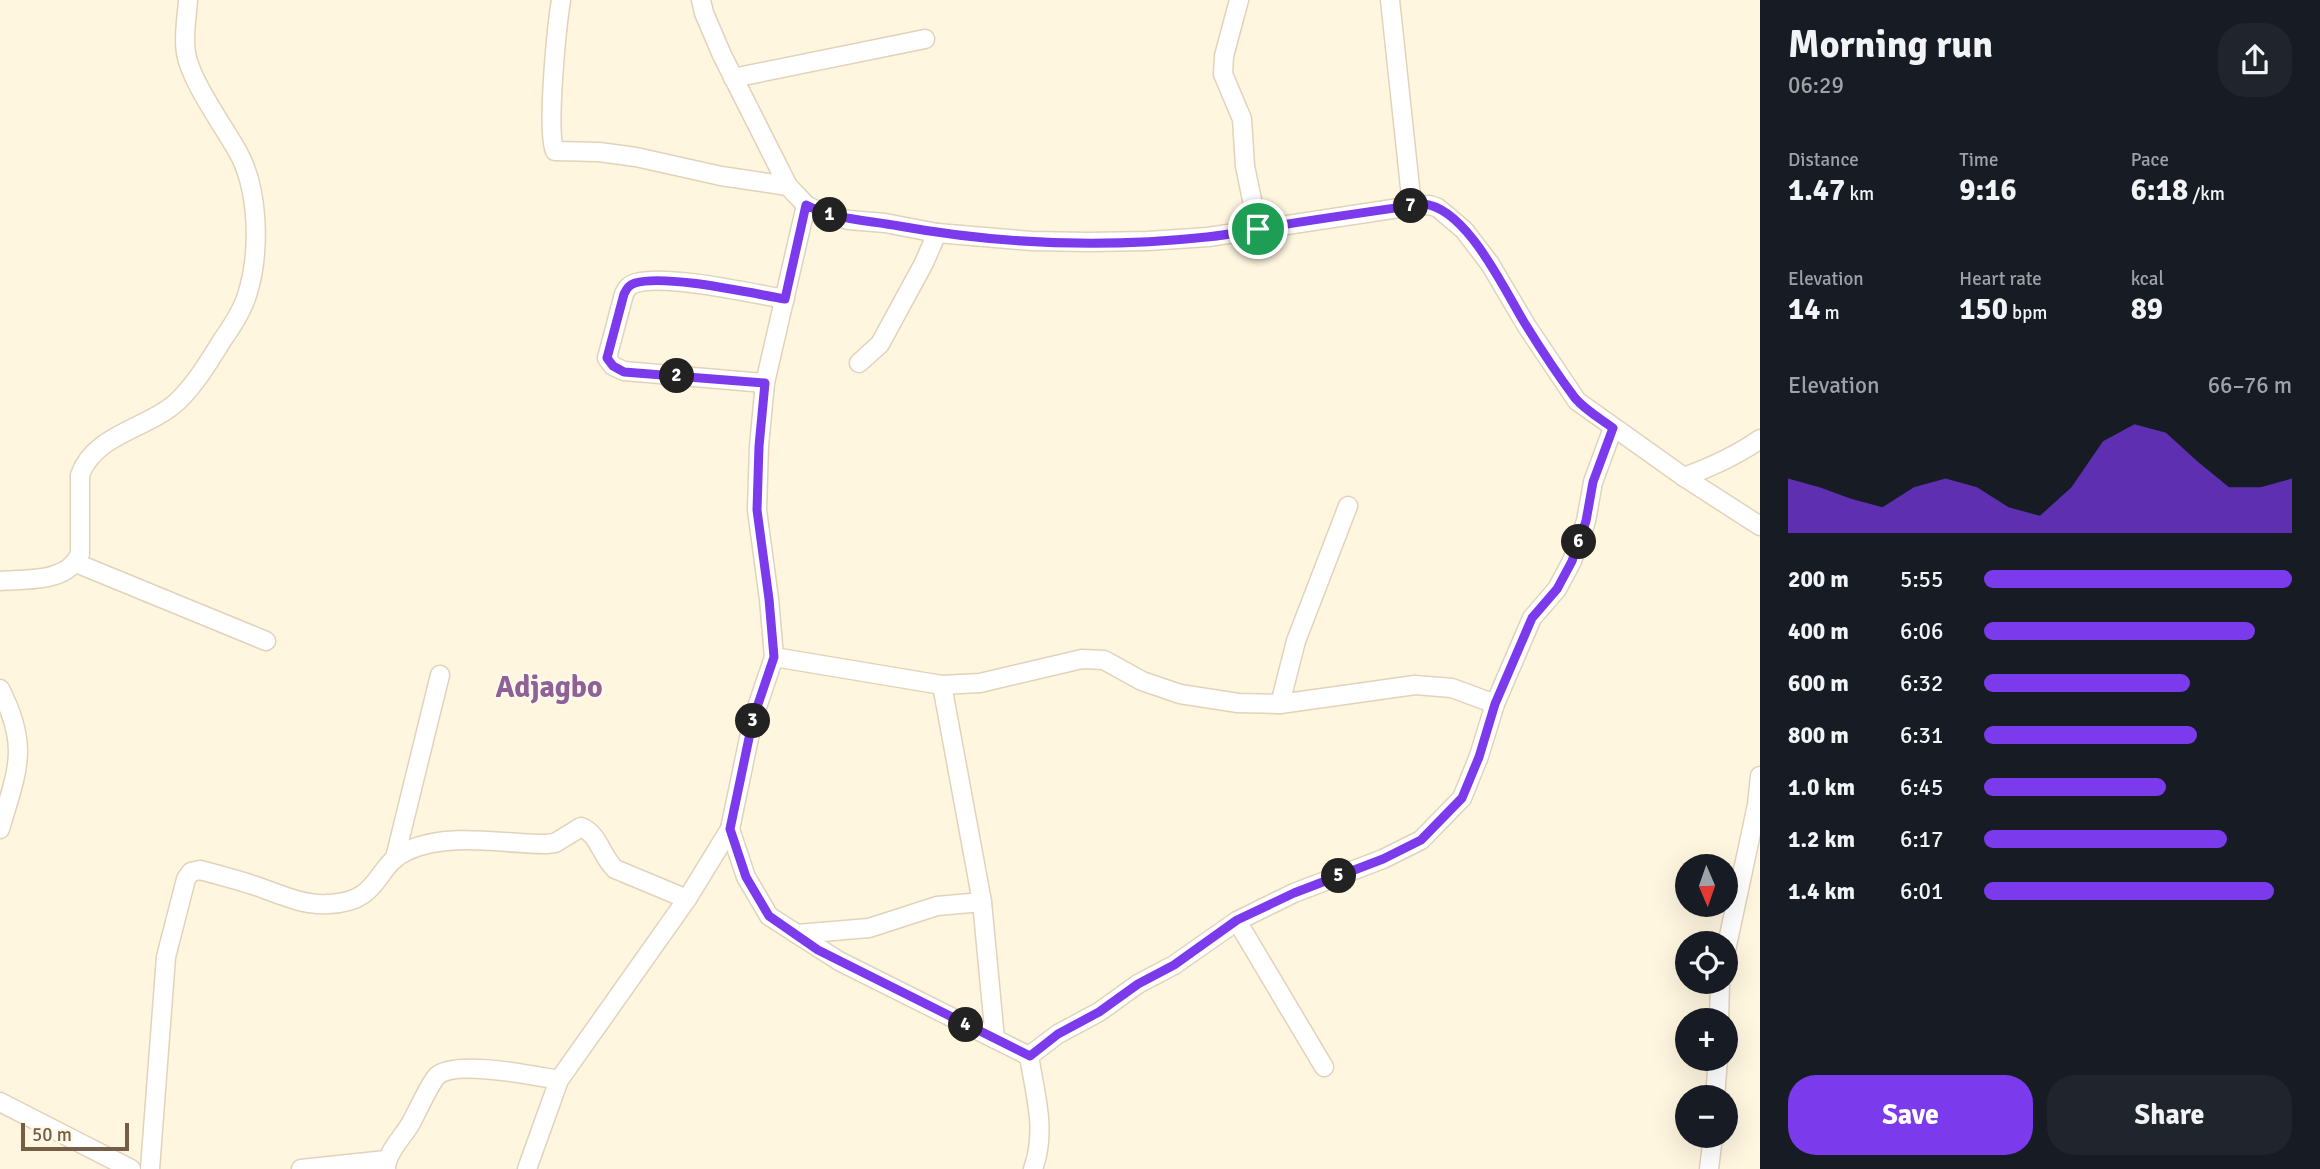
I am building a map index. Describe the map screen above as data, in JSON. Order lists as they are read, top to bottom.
{
  "districts": ["Adjagbo"],
  "scale_bar": "50 m",
  "north": "bottom",
  "page": {
    "heading": ["Morning run", "06:29"],
    "stats": [
      ["Distance", "1.47 km"],
      ["Time", "9:16"],
      ["Pace", "6:18 /km"],
      ["Elevation", "14 m"],
      ["Heart rate", "150 bpm"],
      ["kcal", "89"]
    ],
    "pins": [
      "7",
      "1",
      "2",
      "6",
      "3",
      "5",
      "4"
    ],
    "chart": ["Elevation", "66–76 m"],
    "list": [
      {
        "name": "200 m",
        "note": "5:55"
      },
      {
        "name": "400 m",
        "note": "6:06"
      },
      {
        "name": "600 m",
        "note": "6:32"
      },
      {
        "name": "800 m",
        "note": "6:31"
      },
      {
        "name": "1.0 km",
        "note": "6:45"
      },
      {
        "name": "1.2 km",
        "note": "6:17"
      },
      {
        "name": "1.4 km",
        "note": "6:01"
      }
    ],
    "map_buttons": ["+", "−"],
    "buttons": ["Save", "Share"],
    "scale": "50 m"
  }
}
